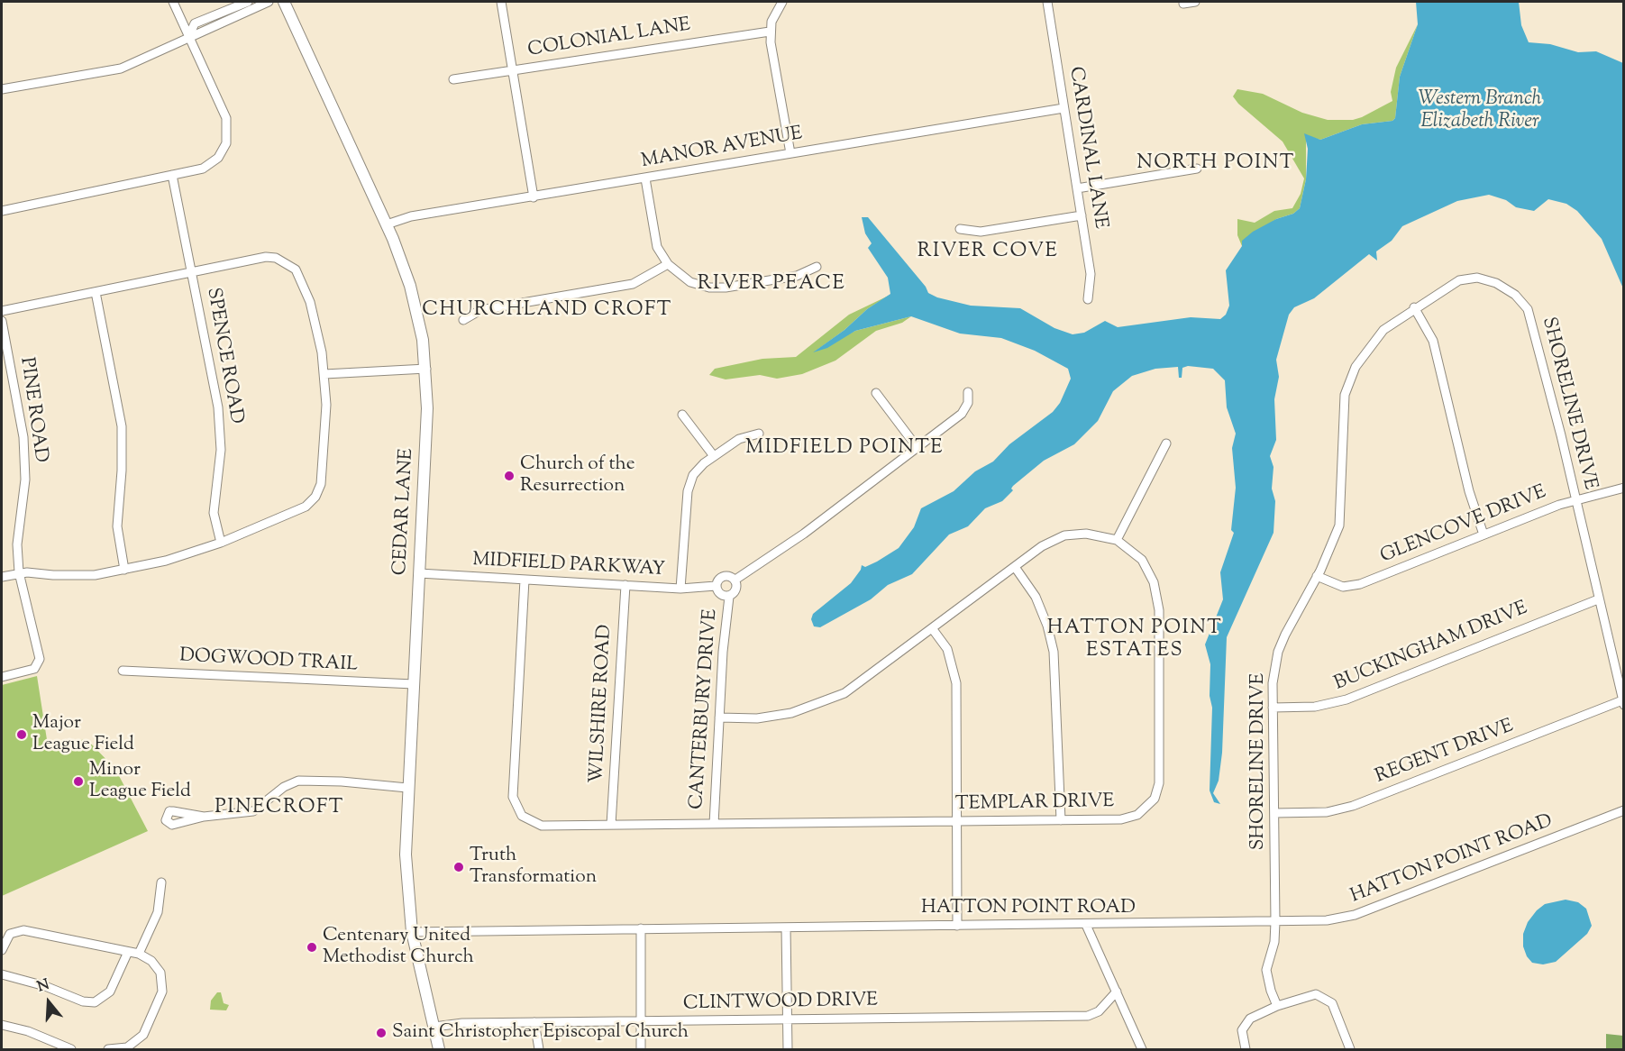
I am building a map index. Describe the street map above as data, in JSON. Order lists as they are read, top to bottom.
{
  "streets": {
    "main road": ["CEDAR LANE"],
    "street": [
      "COLONIAL LANE",
      "CARDINAL LANE",
      "MANOR AVENUE",
      "SPENCE ROAD",
      "SHORELINE DRIVE",
      "PINE ROAD",
      "GLENCOVE DRIVE",
      "MIDFIELD PARKWAY",
      "BUCKINGHAM DRIVE",
      "DOGWOOD TRAIL",
      "WILSHIRE ROAD",
      "CANTERBURY DRIVE",
      "REGENT DRIVE",
      "TEMPLAR DRIVE",
      "HATTON POINT ROAD",
      "CLINTWOOD DRIVE"
    ]
  },
  "crossings": [
    ["CARDINAL LANE", "MANOR AVENUE"],
    ["MANOR AVENUE", "CEDAR LANE"],
    ["SHORELINE DRIVE", "GLENCOVE DRIVE"],
    ["SHORELINE DRIVE", "BUCKINGHAM DRIVE"],
    ["SHORELINE DRIVE", "REGENT DRIVE"],
    ["SHORELINE DRIVE", "HATTON POINT ROAD"],
    ["CEDAR LANE", "MIDFIELD PARKWAY"],
    ["CEDAR LANE", "DOGWOOD TRAIL"],
    ["CEDAR LANE", "HATTON POINT ROAD"],
    ["CEDAR LANE", "CLINTWOOD DRIVE"],
    ["MIDFIELD PARKWAY", "WILSHIRE ROAD"],
    ["MIDFIELD PARKWAY", "CANTERBURY DRIVE"],
    ["MIDFIELD PARKWAY", "TEMPLAR DRIVE"],
    ["WILSHIRE ROAD", "TEMPLAR DRIVE"],
    ["CANTERBURY DRIVE", "TEMPLAR DRIVE"]
  ],
  "districts": [
    "NORTH POINT",
    "RIVER COVE",
    "RIVER PEACE",
    "CHURCHLAND CROFT",
    "MIDFIELD POINTE",
    "HATTON POINT ESTATES",
    "PINECROFT"
  ],
  "water": ["Western Branch Elizabeth River"],
  "places": [
    "Church of the Resurrection",
    "Major League Field",
    "Minor League Field",
    "Truth Transformation",
    "Centenary United Methodist Church",
    "Saint Christopher Episcopal Church"
  ],
  "north": "top"
}
